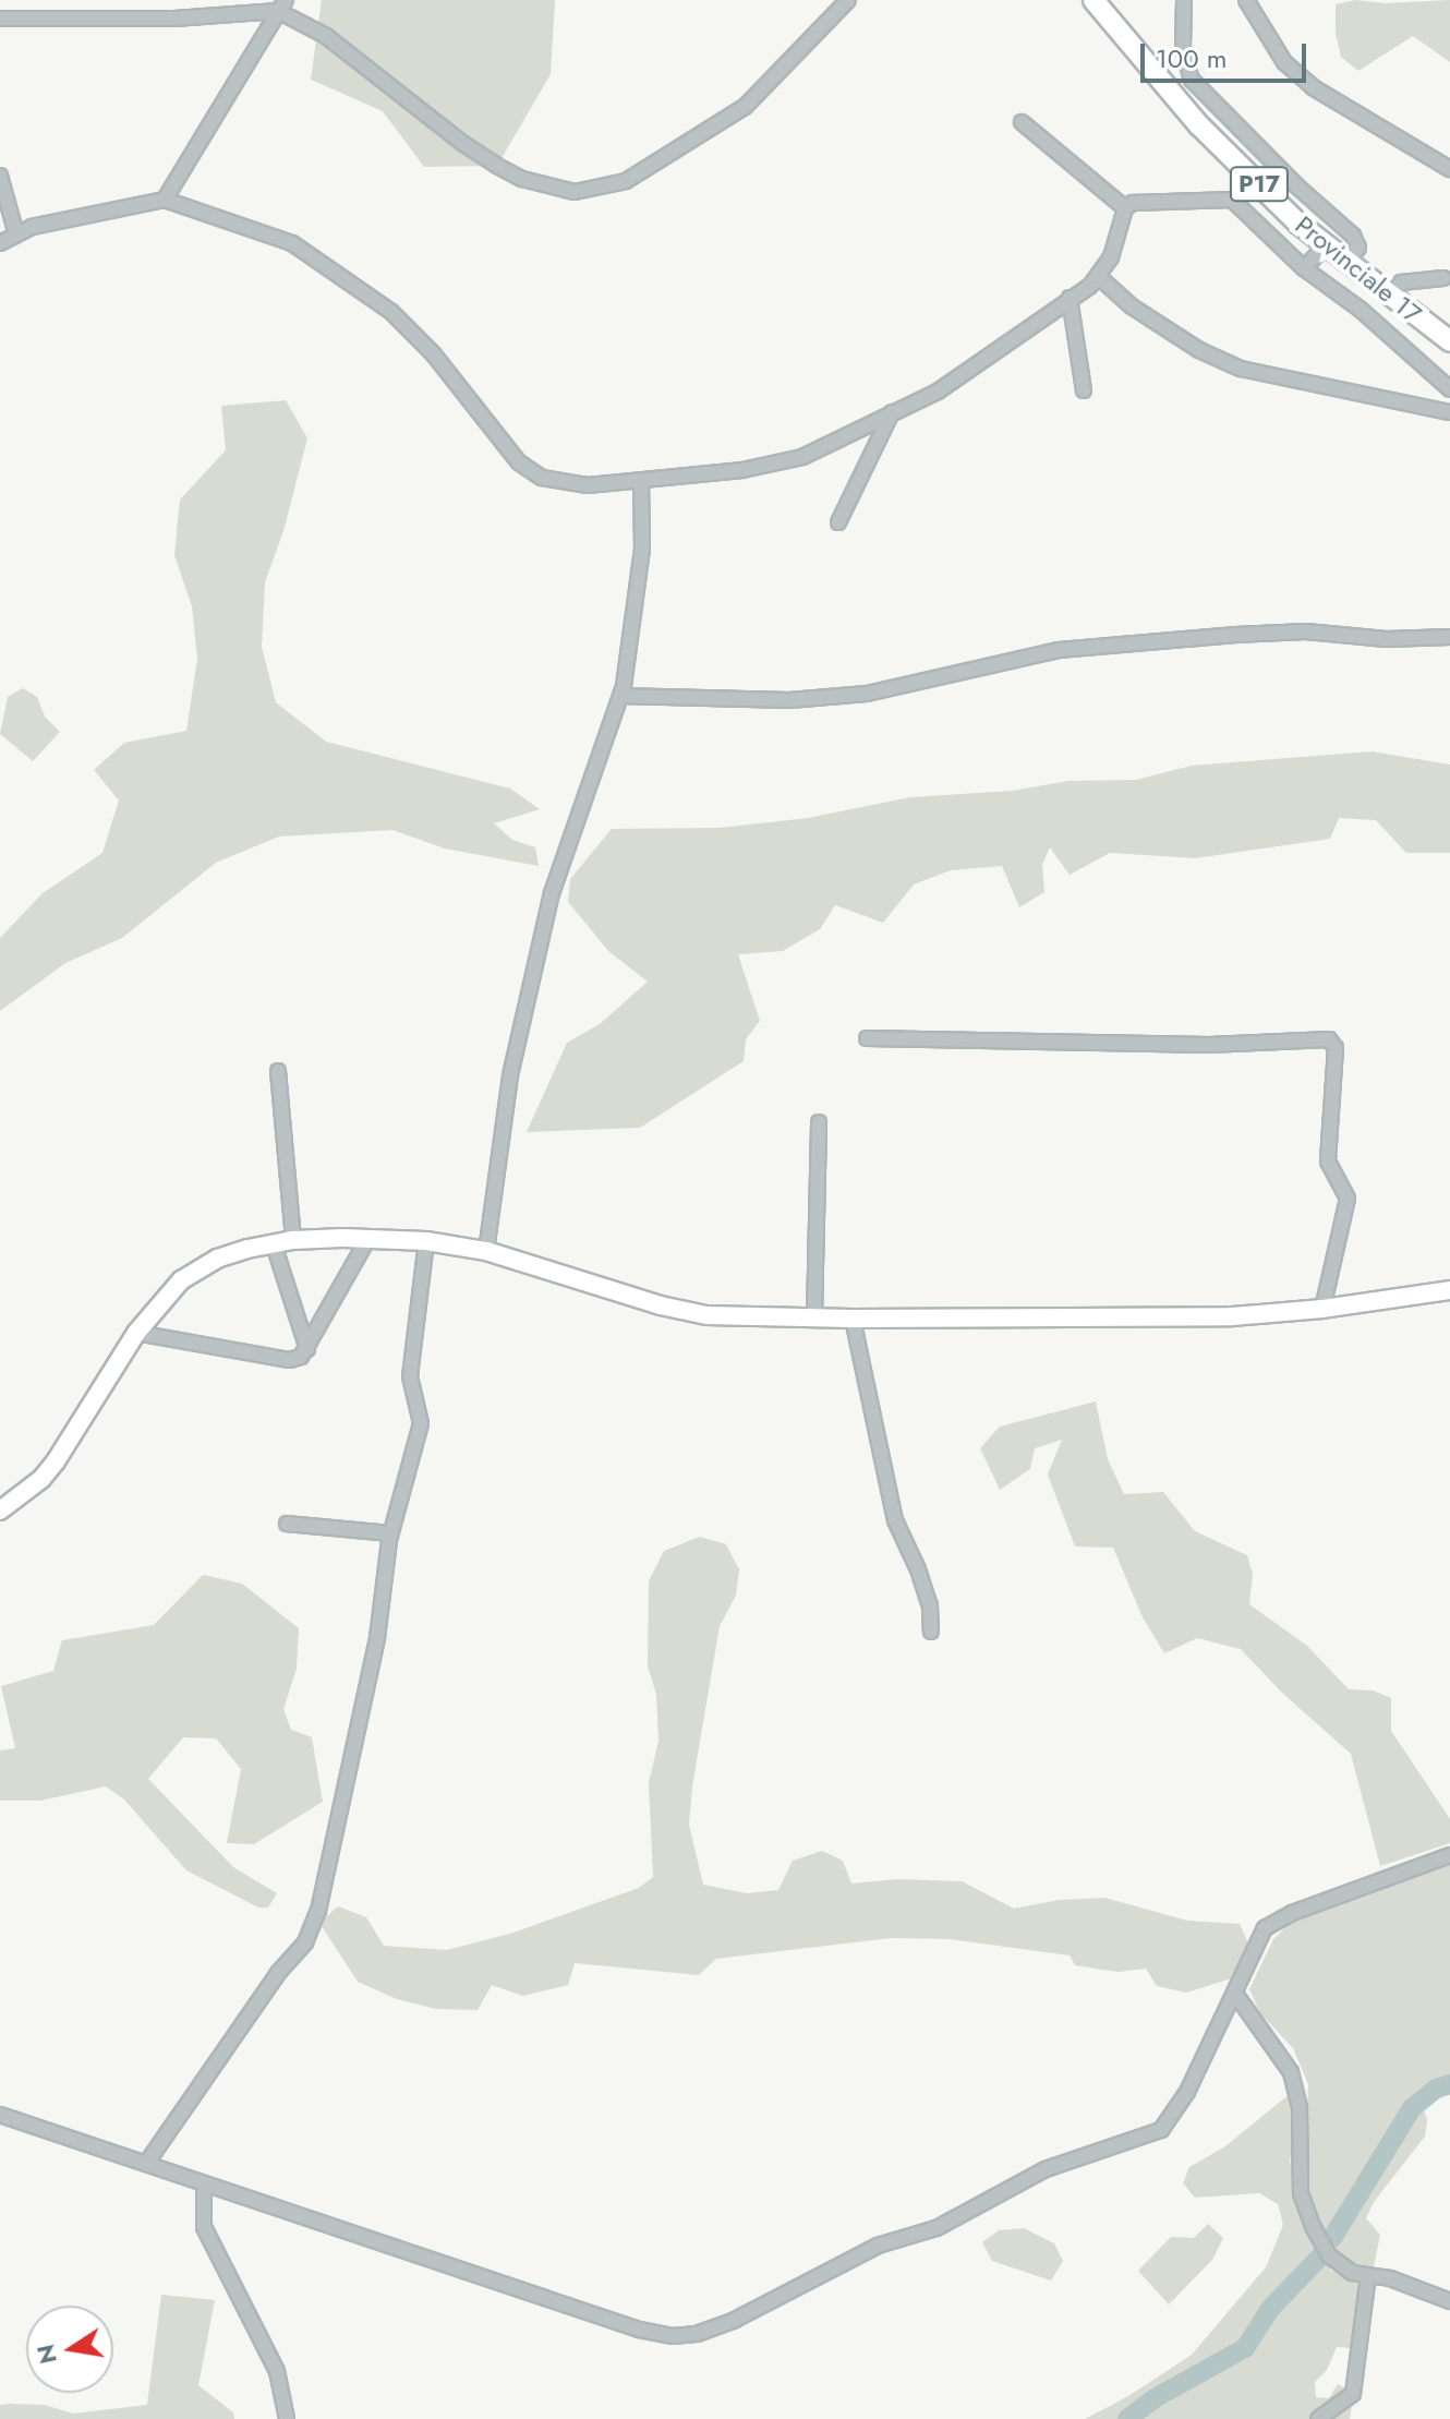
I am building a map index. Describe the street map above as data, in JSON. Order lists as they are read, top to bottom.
{
  "streets": {
    "main road": ["P17", "Provinciale 17"]
  },
  "scale_bar": "100 m",
  "north": "left"
}
